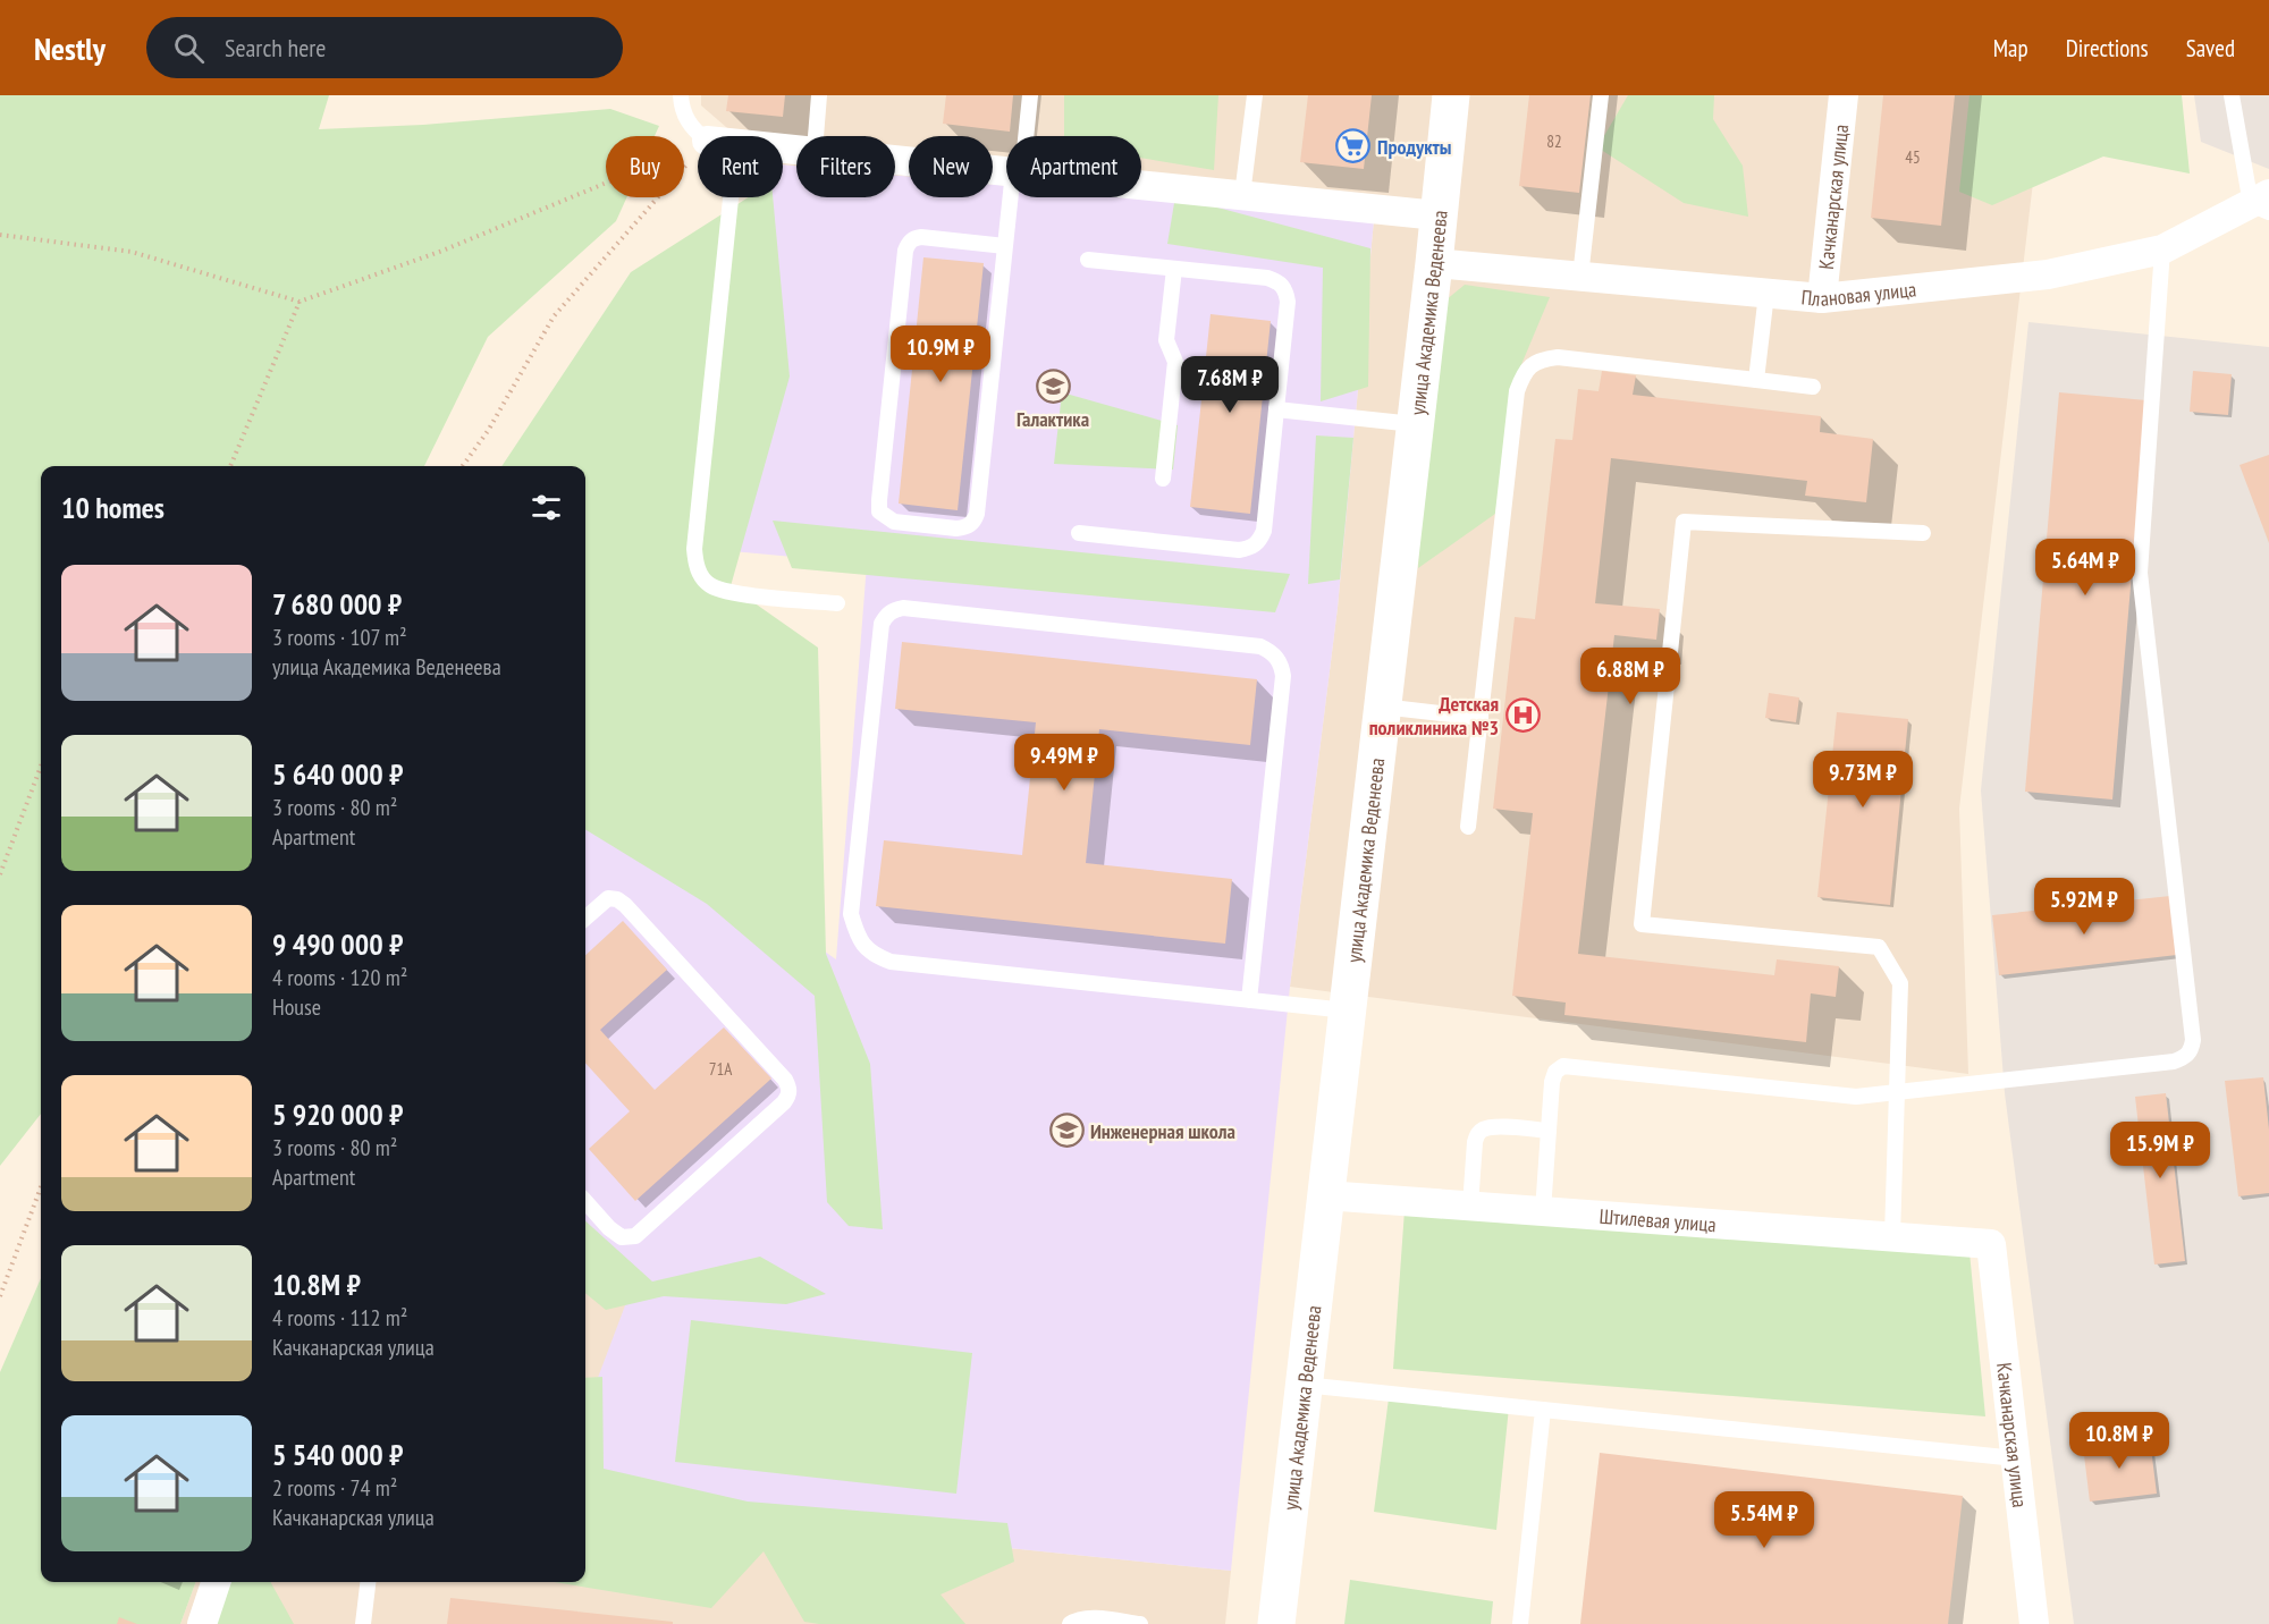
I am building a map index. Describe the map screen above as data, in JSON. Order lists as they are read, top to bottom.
{
  "streets": {
    "street": [
      "Качканарская улица",
      "Плановая улица",
      "улица Академика Веденеева",
      "Штилевая улица"
    ]
  },
  "crossings": [
    ["Качканарская улица", "Плановая улица"],
    ["Качканарская улица", "Штилевая улица"],
    ["Плановая улица", "улица Академика Веденеева"],
    ["улица Академика Веденеева", "Штилевая улица"]
  ],
  "places": {
    "supermarket": ["Продукты"],
    "school or university": ["Галактика", "Инженерная школа"],
    "hospital": ["Детская поликлиника №3"]
  },
  "house_numbers": ["82", "45", "71А"],
  "page": {
    "header": "Nestly",
    "search": "Search here",
    "nav": ["Map", "Directions", "Saved"],
    "chip": [
      "Buy",
      "Rent",
      "Filters",
      "New",
      "Apartment"
    ],
    "price": [
      "10.9M ₽",
      "7.68M ₽",
      "5.64M ₽",
      "6.88M ₽",
      "9.49M ₽",
      "9.73M ₽",
      "5.92M ₽",
      "15.9M ₽",
      "10.8M ₽",
      "5.54M ₽"
    ],
    "heading": "10 homes",
    "list": [
      {
        "name": "7 680 000 ₽",
        "note": "3 rooms · 107 m² · улица Академика Веденеева"
      },
      {
        "name": "5 640 000 ₽",
        "note": "3 rooms · 80 m² · Apartment"
      },
      {
        "name": "9 490 000 ₽",
        "note": "4 rooms · 120 m² · House"
      },
      {
        "name": "5 920 000 ₽",
        "note": "3 rooms · 80 m² · Apartment"
      },
      {
        "name": "10.8M ₽",
        "note": "4 rooms · 112 m² · Качканарская улица"
      },
      {
        "name": "5 540 000 ₽",
        "note": "2 rooms · 74 m² · Качканарская улица"
      }
    ]
  }
}
